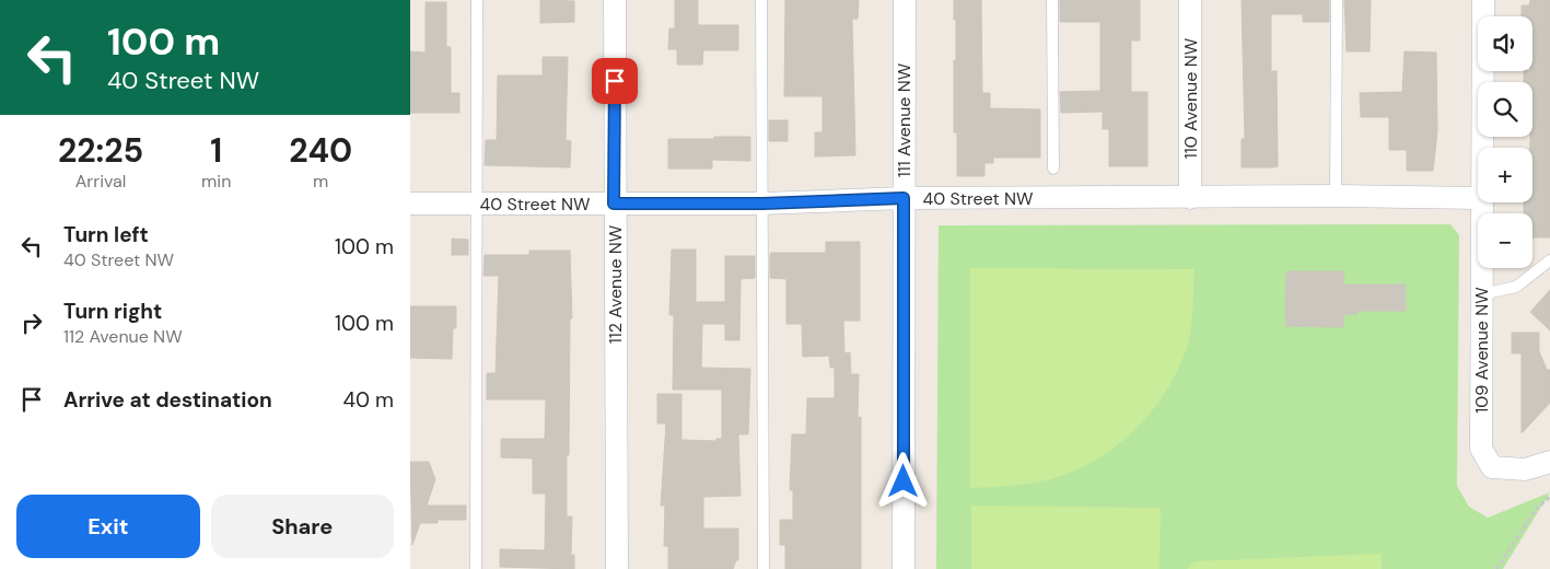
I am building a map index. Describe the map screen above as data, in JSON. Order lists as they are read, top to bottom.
{
  "streets": {
    "street": [
      "110 Avenue NW",
      "111 Avenue NW",
      "40 Street NW",
      "112 Avenue NW",
      "109 Avenue NW"
    ]
  },
  "crossings": [
    ["110 Avenue NW", "40 Street NW"],
    ["111 Avenue NW", "40 Street NW"],
    ["40 Street NW", "112 Avenue NW"]
  ],
  "page": {
    "turn": ["100 m", "40 Street NW"],
    "map_buttons": ["+", "−"],
    "eta": [
      "22:25",
      "Arrival",
      "1",
      "min",
      "240",
      "m"
    ],
    "list": [
      {
        "name": "Turn left",
        "note": "40 Street NW",
        "value": "100 m"
      },
      {
        "name": "Turn right",
        "note": "112 Avenue NW",
        "value": "100 m"
      },
      {
        "name": "Arrive at destination",
        "value": "40 m"
      }
    ],
    "buttons": ["Exit", "Share"]
  }
}
